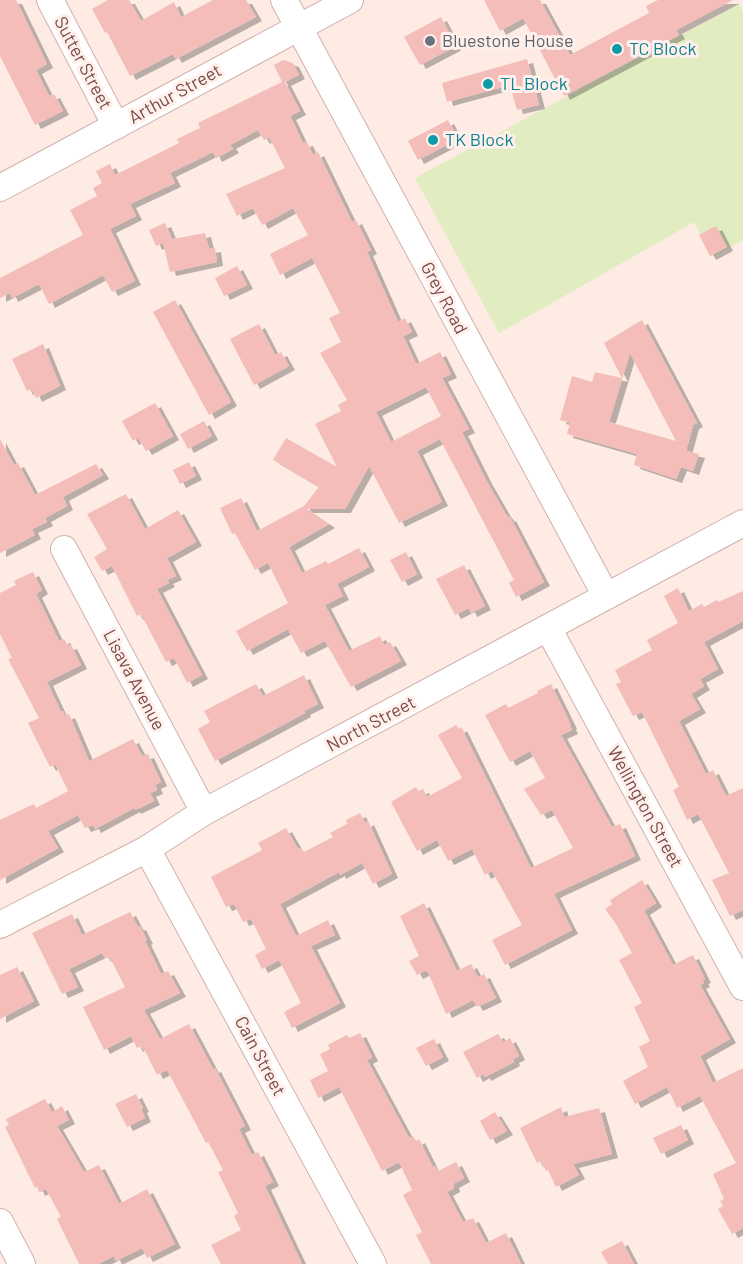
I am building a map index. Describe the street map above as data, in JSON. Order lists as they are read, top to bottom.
{
  "streets": {
    "street": [
      "Sutter Street",
      "Arthur Street",
      "Grey Road",
      "Lisava Avenue",
      "North Street",
      "Wellington Street",
      "Cain Street"
    ]
  },
  "crossings": [
    ["Sutter Street", "Arthur Street"],
    ["Arthur Street", "Grey Road"],
    ["Grey Road", "North Street"],
    ["Lisava Avenue", "North Street"],
    ["North Street", "Wellington Street"],
    ["North Street", "Cain Street"]
  ],
  "places": [
    "Bluestone House",
    "TC Block",
    "TL Block",
    "TK Block"
  ]
}
